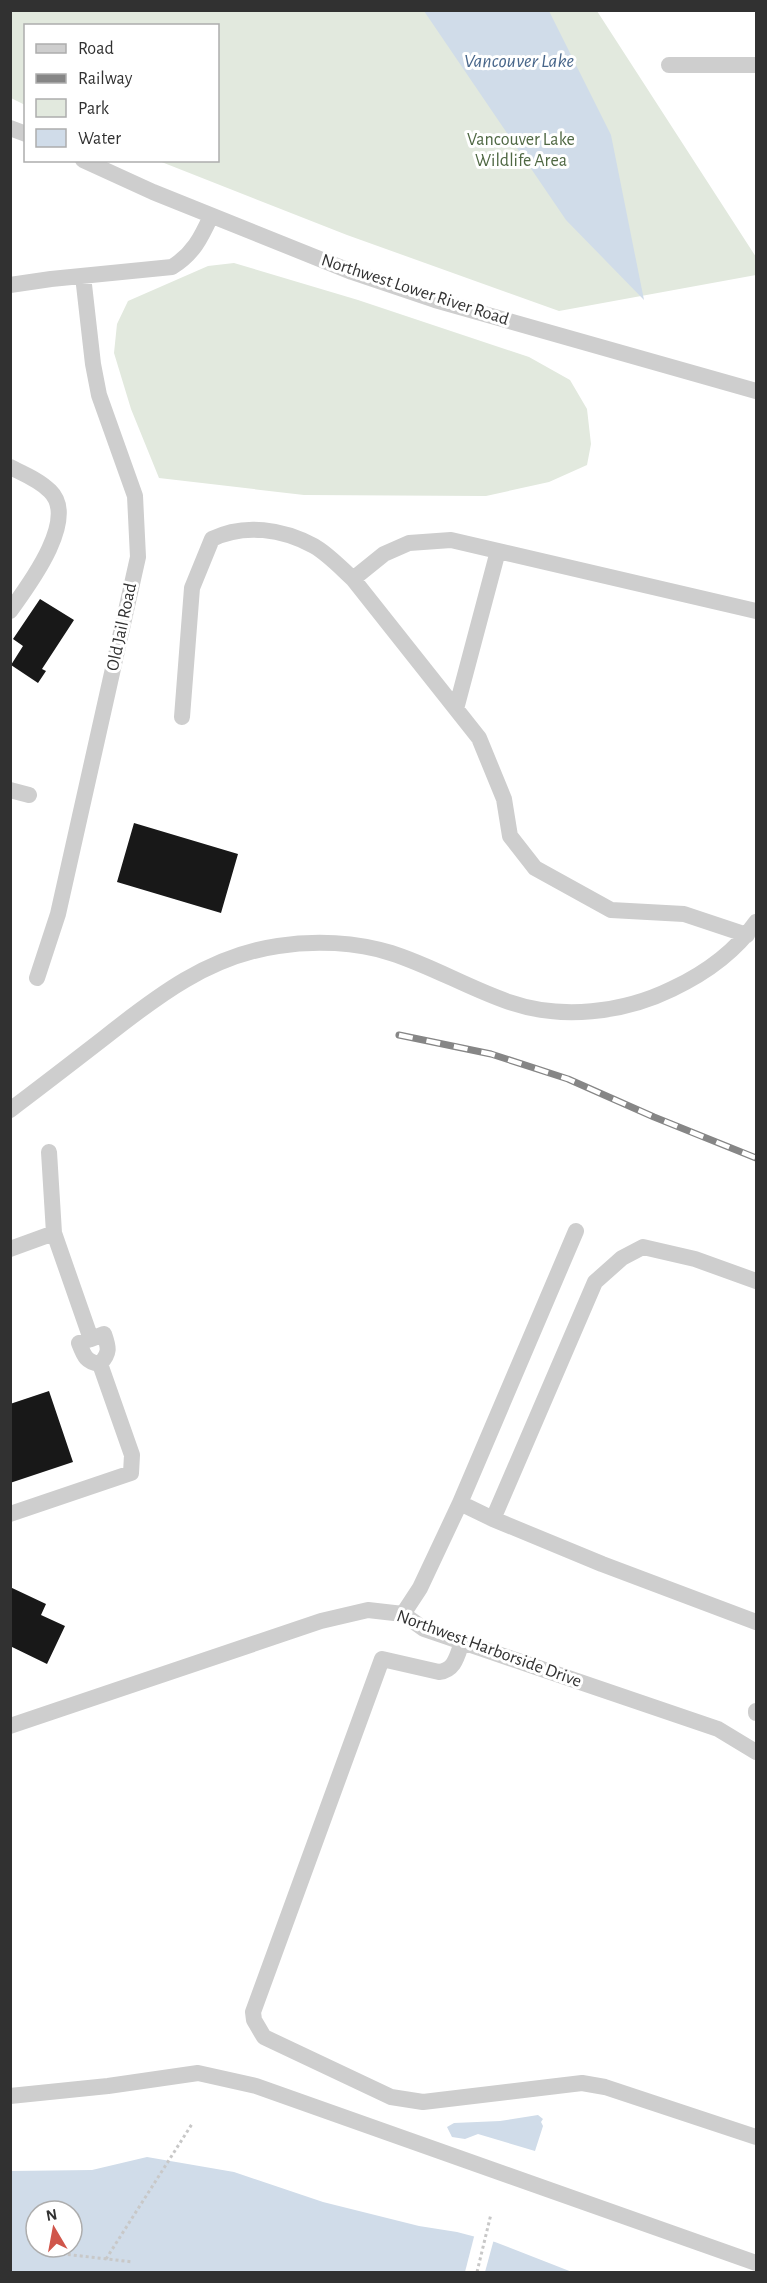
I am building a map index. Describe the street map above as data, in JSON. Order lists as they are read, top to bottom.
{
  "streets": {
    "street": ["Northwest Lower River Road", "Old Jail Road", "Northwest Harborside Drive"]
  },
  "water": ["Vancouver Lake"],
  "parks": ["Vancouver Lake Wildlife Area"],
  "legend": [
    "Road",
    "Railway",
    "Park",
    "Water"
  ],
  "north": "top"
}
